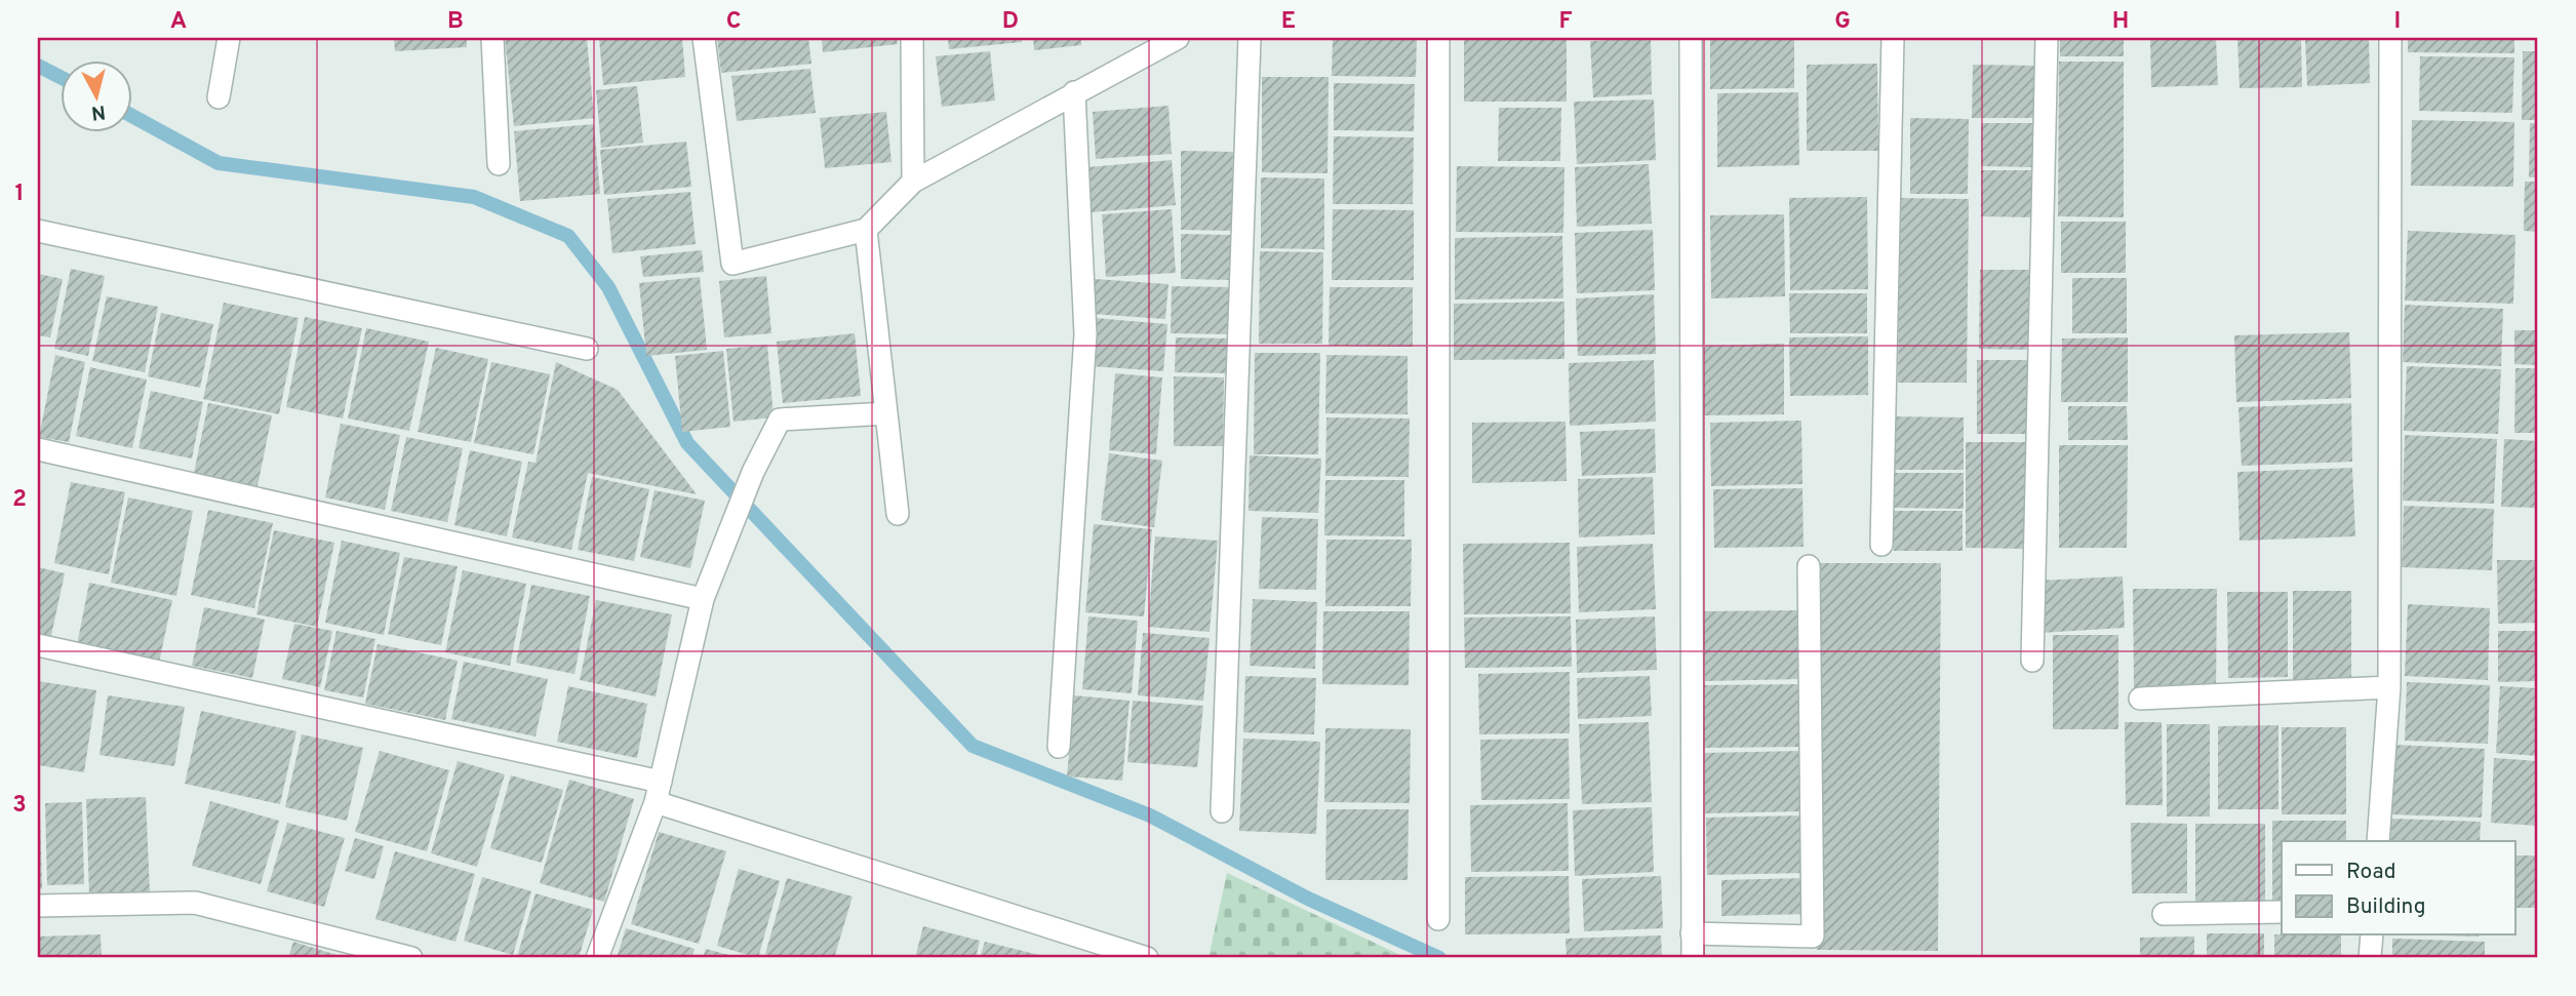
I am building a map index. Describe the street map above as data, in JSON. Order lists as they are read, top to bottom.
{
  "legend": ["Road", "Building"],
  "north": "bottom",
  "grid": {
    "columns": [
      "A",
      "B",
      "C",
      "D",
      "E",
      "F",
      "G",
      "H",
      "I"
    ],
    "rows": ["1", "2", "3"]
  }
}
